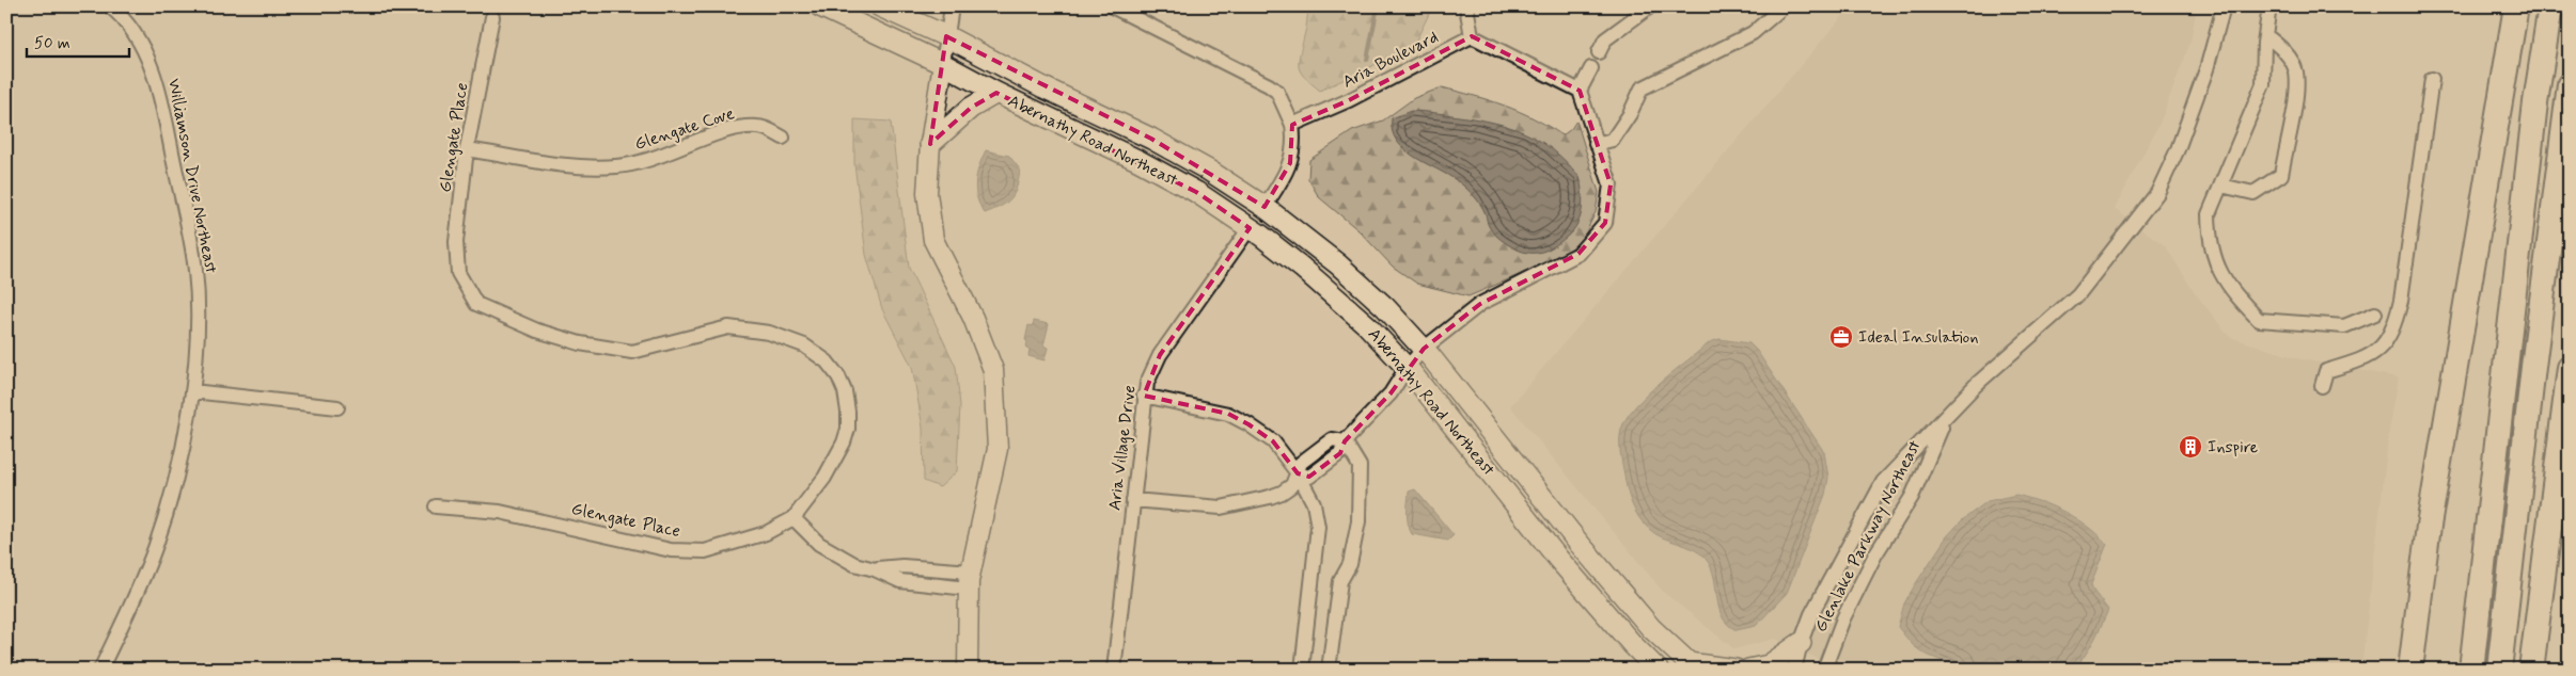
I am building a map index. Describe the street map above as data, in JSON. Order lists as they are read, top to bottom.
{
  "streets": {
    "main road": ["Abernathy Road Northeast"],
    "street": [
      "Aria Boulevard",
      "Glengate Cove",
      "Glengate Place",
      "Williamson Drive Northeast",
      "Aria Village Drive",
      "Glenlake Parkway Northeast"
    ]
  },
  "crossings": [
    ["Glengate Cove", "Glengate Place"],
    ["Abernathy Road Northeast", "Aria Village Drive"]
  ],
  "places": {
    "office": ["Ideal Insulation"],
    "building": ["Inspire"]
  },
  "scale_bar": "50 m"
}
